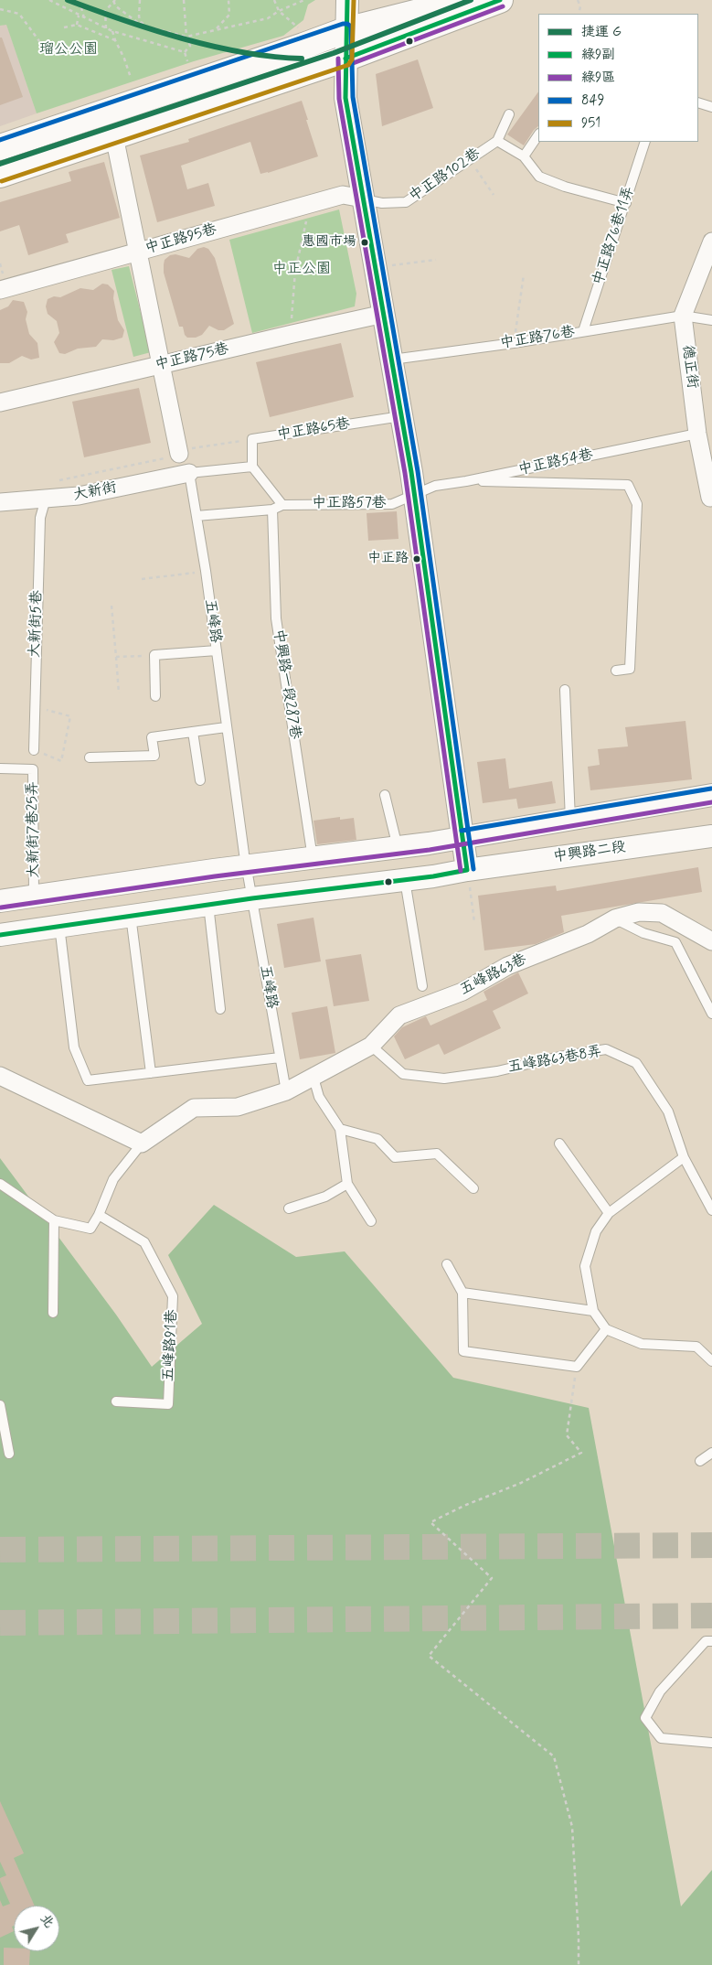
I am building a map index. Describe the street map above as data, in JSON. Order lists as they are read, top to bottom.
{
  "streets": {
    "street": [
      "中正路95巷",
      "中正路75巷",
      "德正街",
      "大新街",
      "中興路二段",
      "五峰路63巷"
    ],
    "lane": [
      "中正路102巷",
      "中正路76巷11弄",
      "中正路76巷",
      "中正路65巷",
      "中正路54巷",
      "中正路57巷",
      "五峰路",
      "大新街5巷",
      "中興路一段287巷",
      "大新街7巷25弄",
      "五峰路63巷8弄",
      "五峰路91巷"
    ]
  },
  "crossings": [
    ["中正路102巷", "中正路95巷"],
    ["中正路76巷11弄", "中正路76巷"],
    ["中正路76巷", "德正街"],
    ["德正街", "中正路54巷"],
    ["中正路54巷", "中正路57巷"],
    ["大新街", "五峰路"],
    ["大新街", "大新街5巷"],
    ["五峰路", "中興路二段"],
    ["五峰路", "五峰路63巷"],
    ["五峰路63巷", "五峰路63巷8弄"]
  ],
  "parks": ["瑠公公園", "中正公園"],
  "places": ["惠國市場", "中正路"],
  "lines": [
    "metro line G",
    "transit line 綠9副",
    "transit line 951",
    "transit line 綠9區",
    "transit line 849"
  ],
  "legend": [
    "捷運 G",
    "綠9副",
    "綠9區",
    "849",
    "951"
  ],
  "north": "top right"
}
